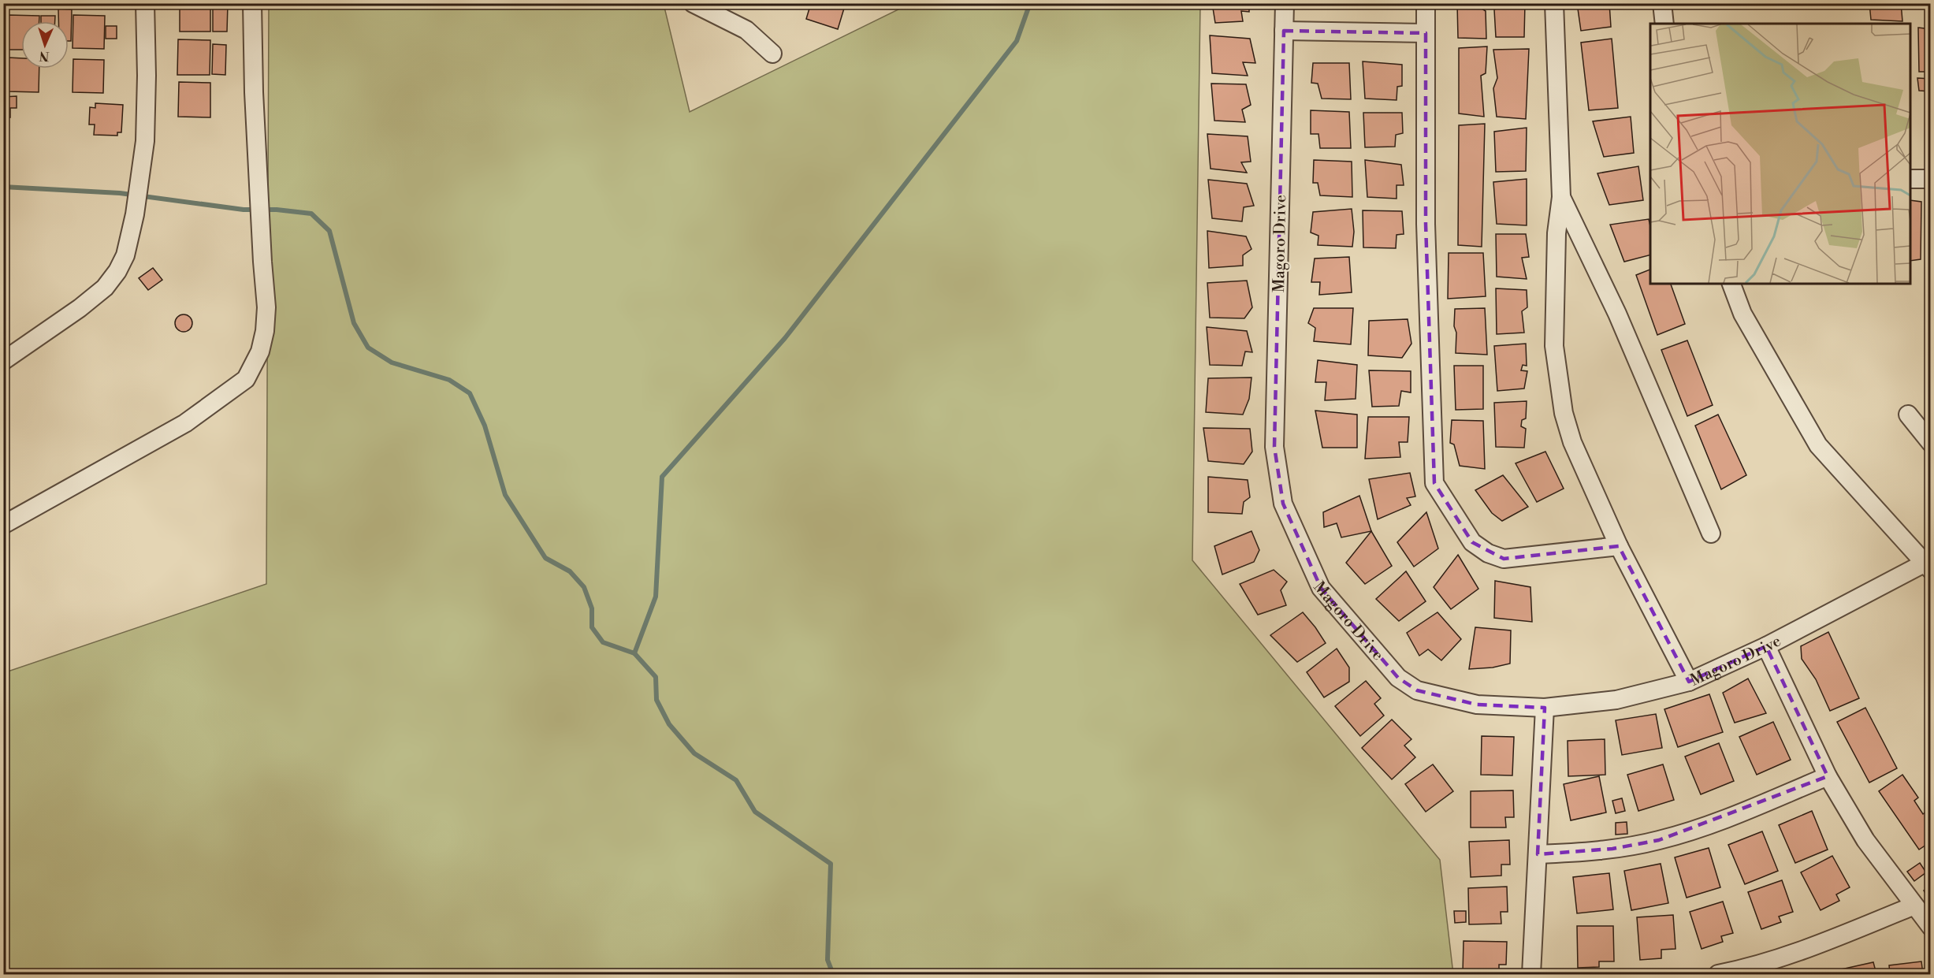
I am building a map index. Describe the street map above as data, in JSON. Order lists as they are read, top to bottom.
{
  "streets": {
    "street": ["Magoro Drive"]
  },
  "north": "bottom"
}
